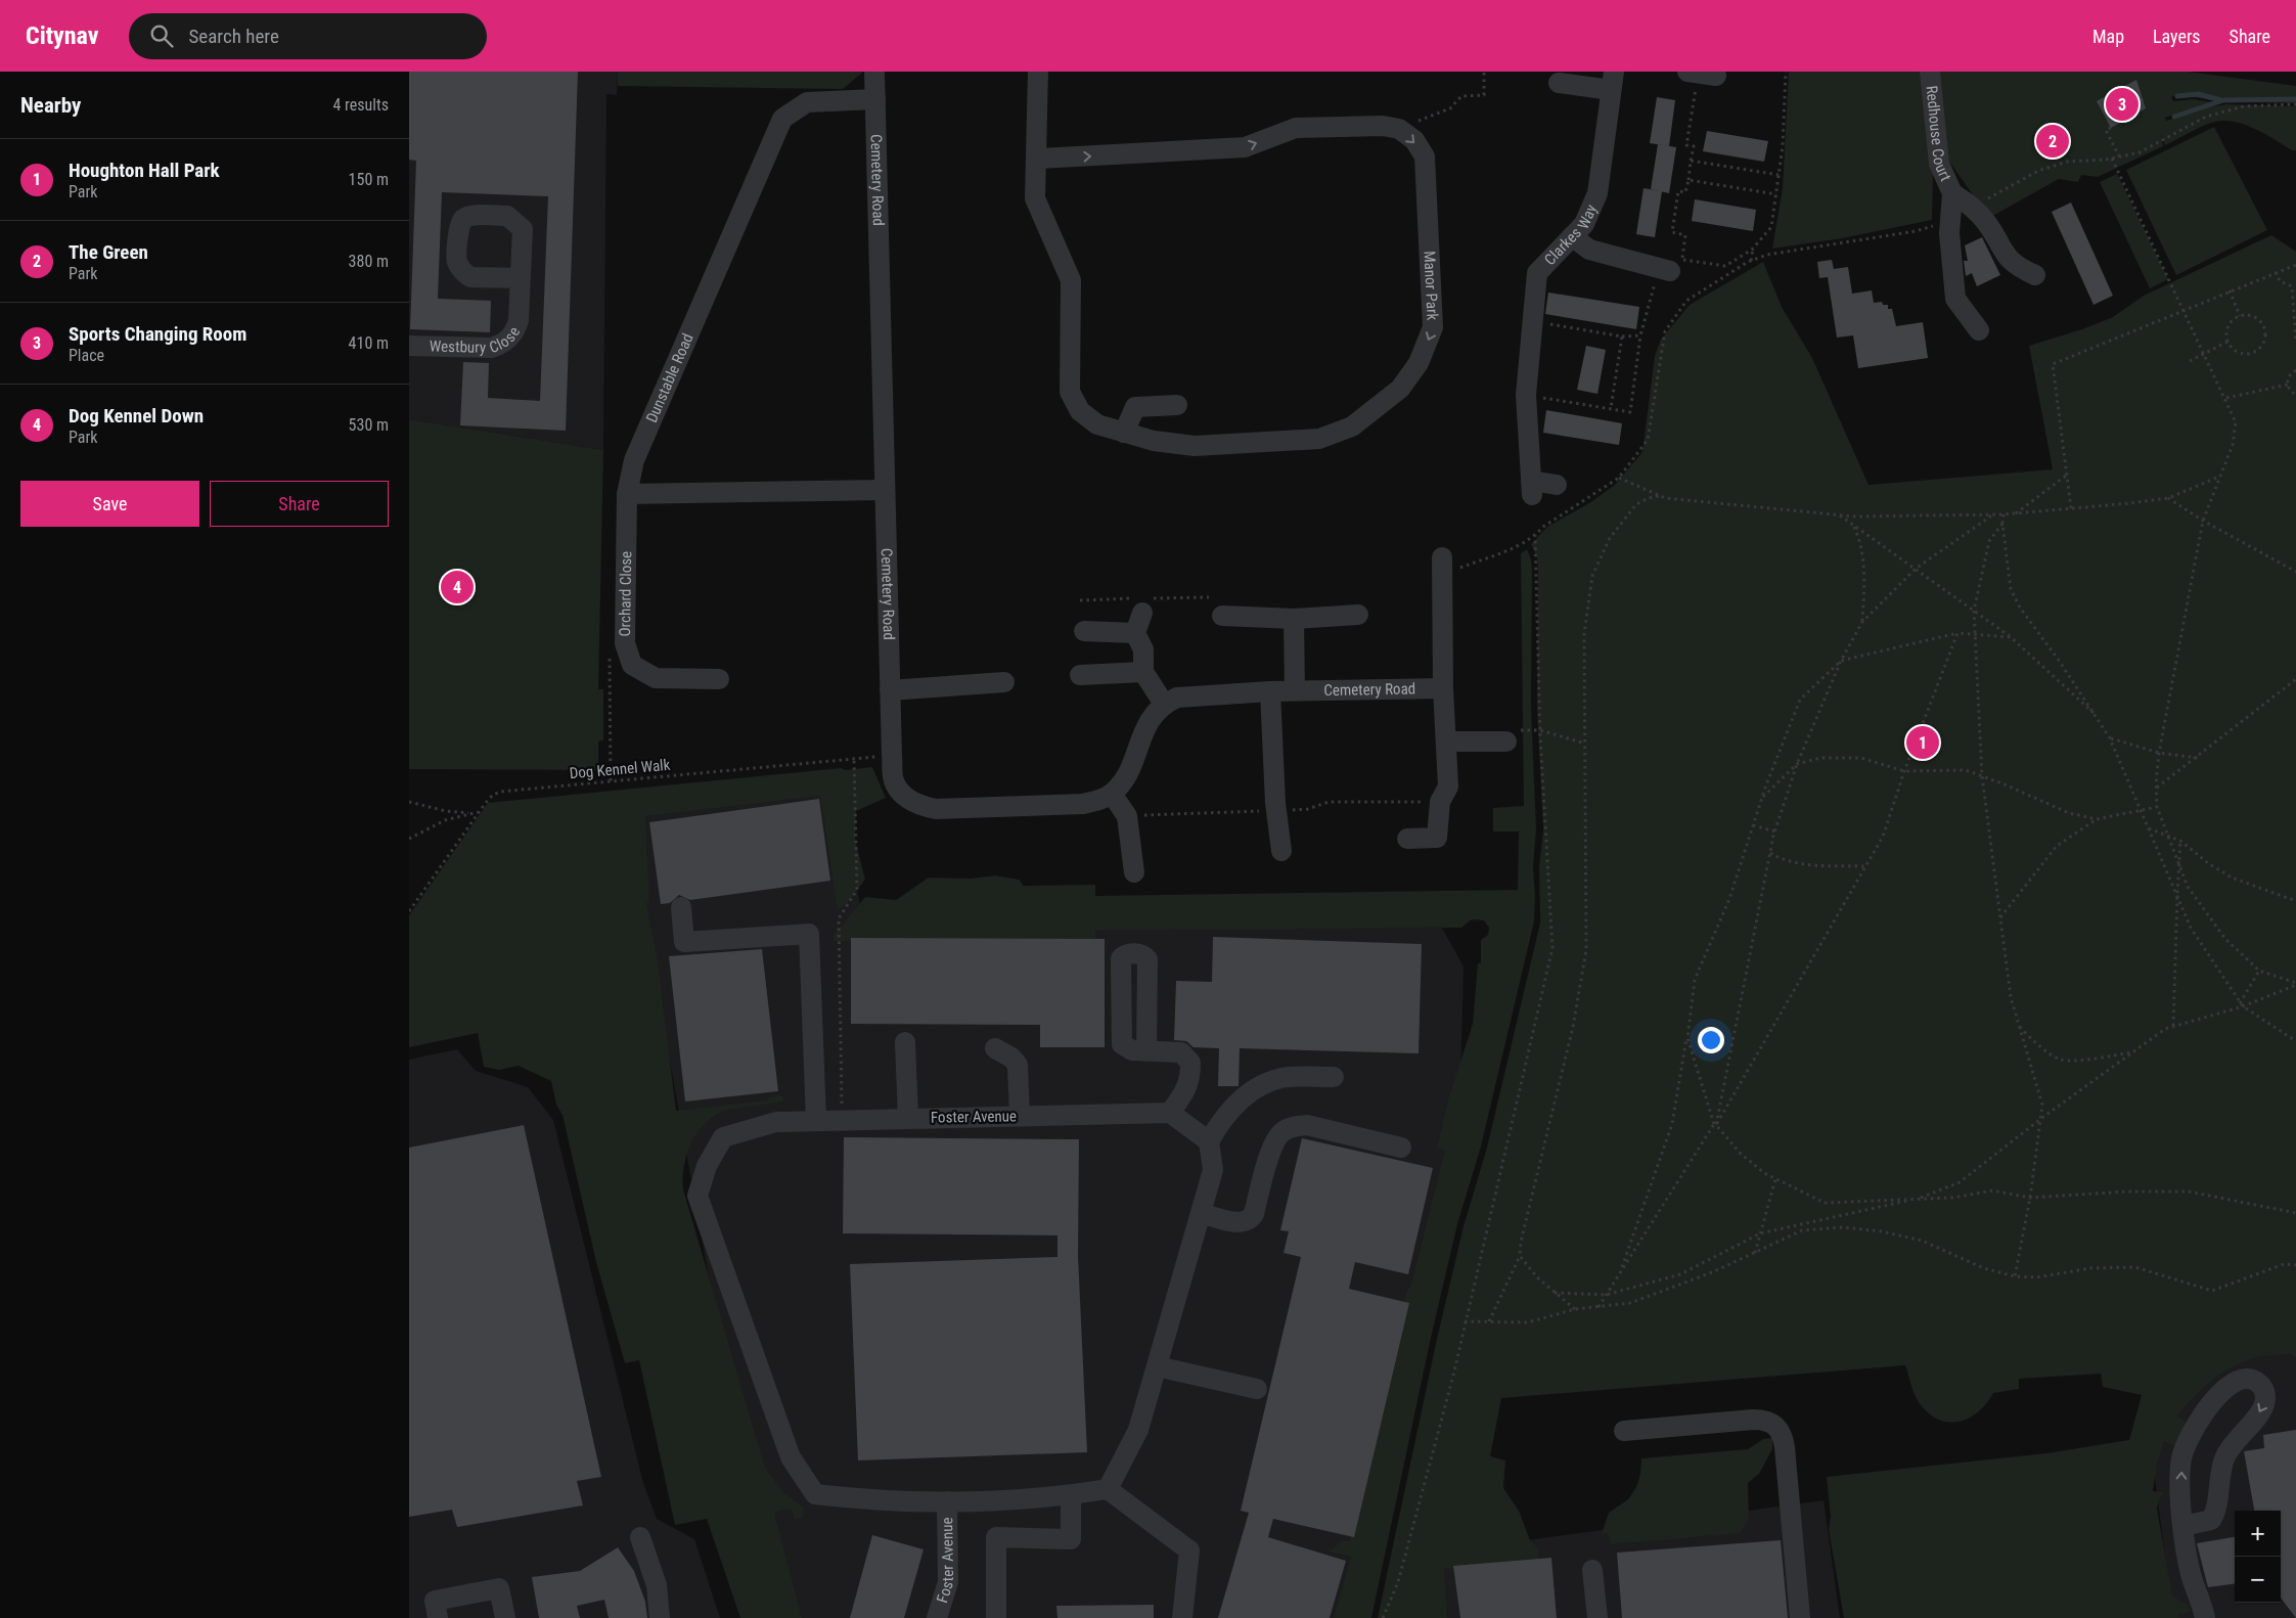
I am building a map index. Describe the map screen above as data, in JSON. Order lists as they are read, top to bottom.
{
  "streets": {
    "street": [
      "Redhouse Court",
      "Cemetery Road",
      "Clarkes Way",
      "Manor Park",
      "Westbury Close",
      "Dunstable Road",
      "Orchard Close",
      "Foster Avenue"
    ],
    "path": ["Dog Kennel Walk"]
  },
  "crossings": [
    ["Cemetery Road", "Dunstable Road"],
    ["Cemetery Road", "Dog Kennel Walk"],
    ["Dunstable Road", "Orchard Close"]
  ],
  "page": {
    "header": "Citynav",
    "search": "Search here",
    "nav": ["Map", "Layers", "Share"],
    "heading": ["Nearby", "4 results"],
    "pins": [
      "3",
      "2",
      "4",
      "1"
    ],
    "list": [
      {
        "mark": "1",
        "name": "Houghton Hall Park",
        "note": "Park",
        "value": "150 m"
      },
      {
        "mark": "2",
        "name": "The Green",
        "note": "Park",
        "value": "380 m"
      },
      {
        "mark": "3",
        "name": "Sports Changing Room",
        "note": "Place",
        "value": "410 m"
      },
      {
        "mark": "4",
        "name": "Dog Kennel Down",
        "note": "Park",
        "value": "530 m"
      }
    ],
    "buttons": ["Save", "Share"],
    "map_buttons": ["+", "−"]
  }
}
